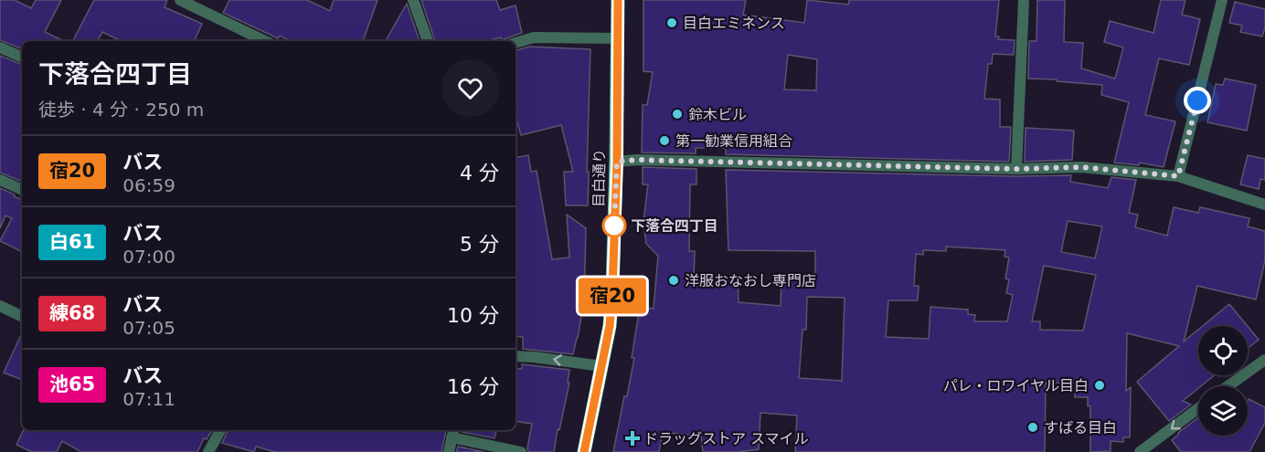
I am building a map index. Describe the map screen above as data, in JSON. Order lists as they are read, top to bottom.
{
  "streets": {
    "main road": ["目白通り"]
  },
  "places": {
    "other": [
      "目白エミネンス",
      "鈴木ビル",
      "第一勧業信用組合",
      "下落合四丁目",
      "洋服おなおし専門店",
      "パレ・ロワイヤル目白",
      "すばる目白"
    ],
    "health": ["ドラッグストア スマイル"]
  },
  "lines": ["bus line 宿20"],
  "page": {
    "on_map": "宿20",
    "heading": ["下落合四丁目", "徒歩 · 4 分 · 250 m"],
    "list": [
      {
        "mark": "宿20",
        "name": "バス",
        "note": "06:59",
        "value": "4 分"
      },
      {
        "mark": "白61",
        "name": "バス",
        "note": "07:00",
        "value": "5 分"
      },
      {
        "mark": "練68",
        "name": "バス",
        "note": "07:05",
        "value": "10 分"
      },
      {
        "mark": "池65",
        "name": "バス",
        "note": "07:11",
        "value": "16 分"
      }
    ]
  }
}
